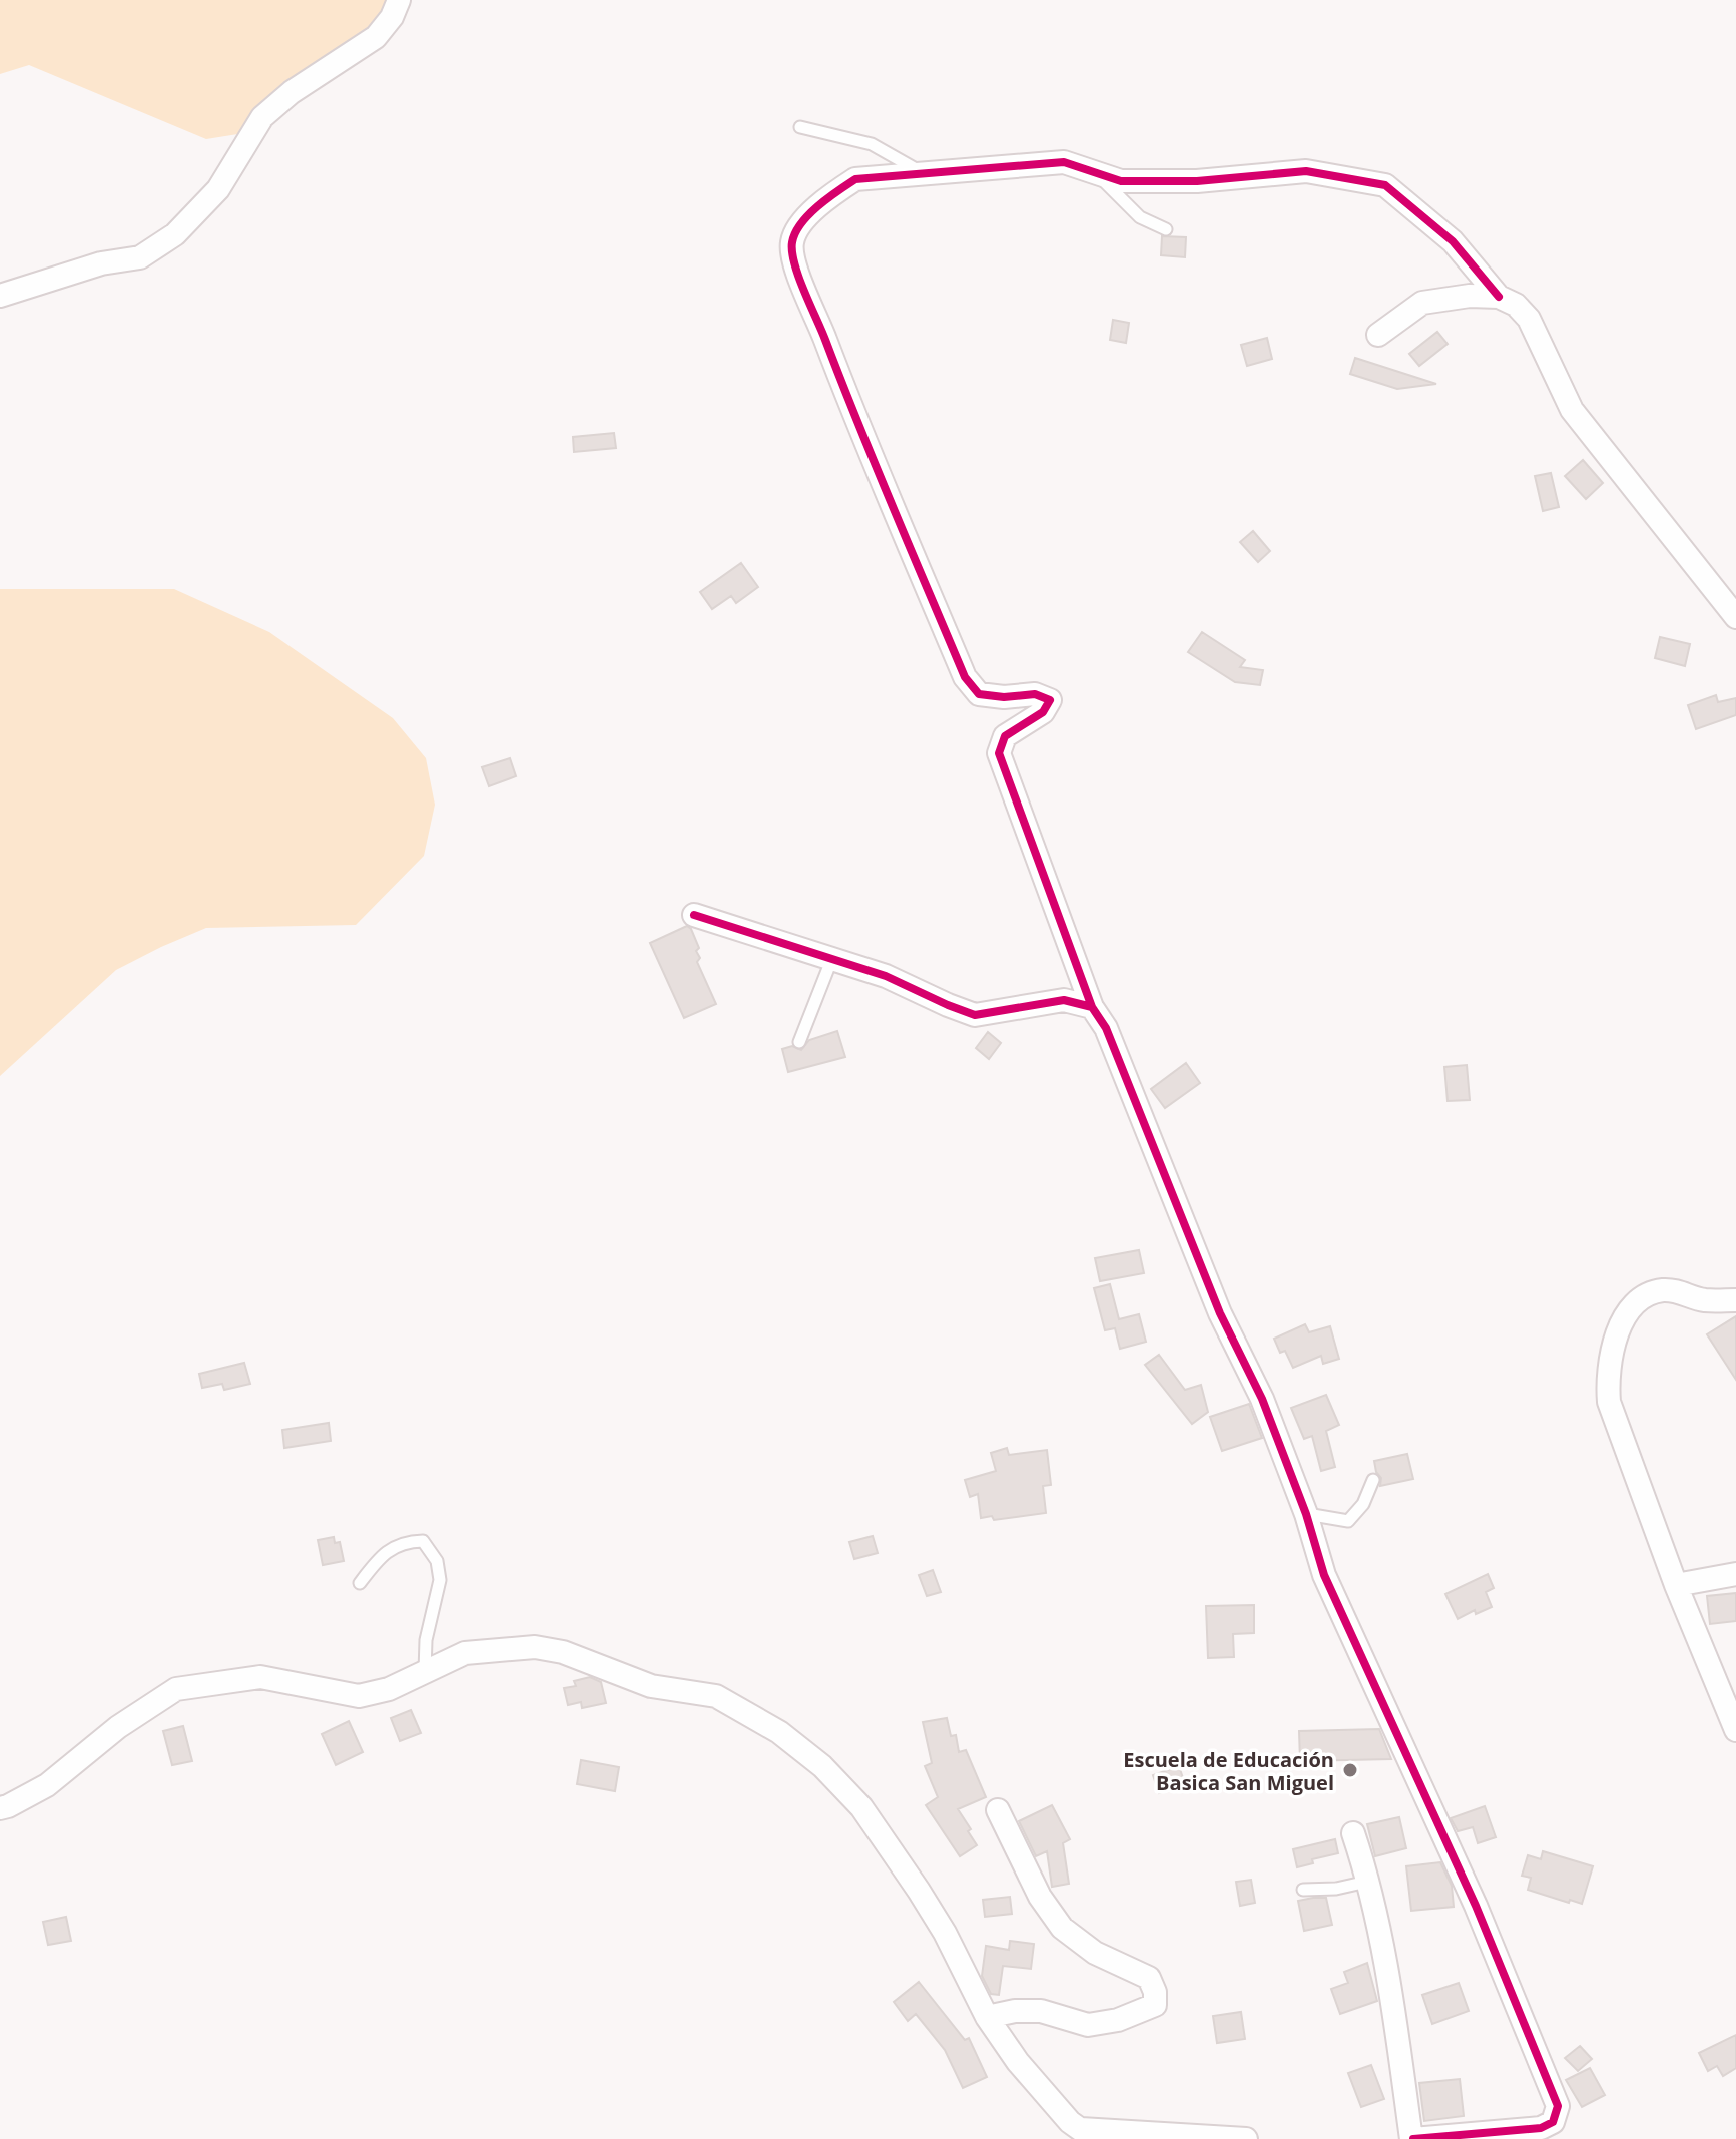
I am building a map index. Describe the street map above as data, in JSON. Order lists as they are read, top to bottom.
{
  "places": ["Escuela de Educación Basica San Miguel"]
}
